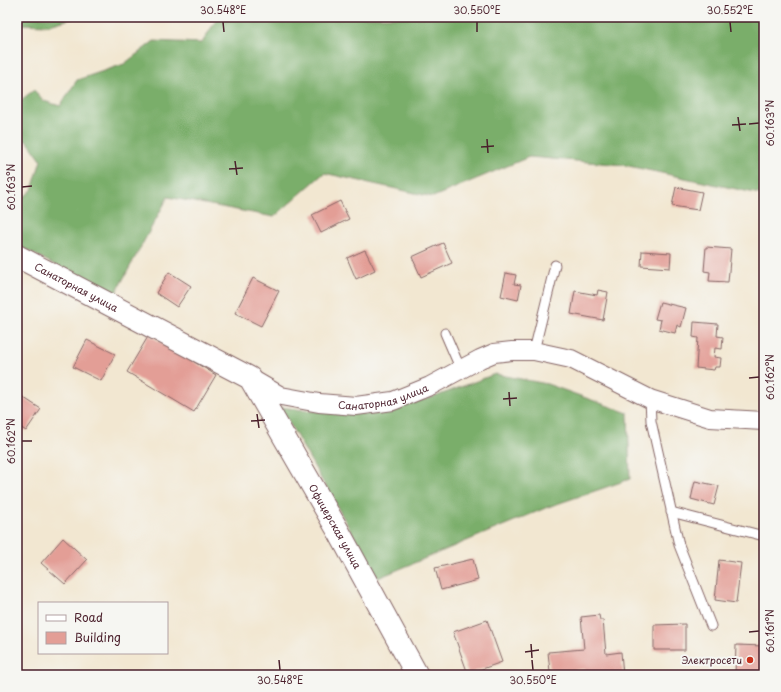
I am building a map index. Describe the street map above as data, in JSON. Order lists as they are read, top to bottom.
{
  "streets": {
    "street": ["Санаторная улица", "Офицерская улица"]
  },
  "crossings": [
    ["Санаторная улица", "Офицерская улица"]
  ],
  "places": ["Электросети"],
  "legend": ["Road", "Building"],
  "coordinates": [
    "30.548°E",
    "30.550°E",
    "30.552°E",
    "60.163°N",
    "60.162°N",
    "60.161°N"
  ]
}
